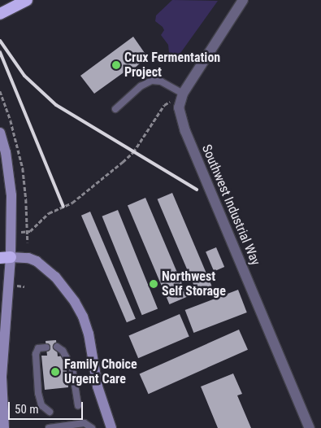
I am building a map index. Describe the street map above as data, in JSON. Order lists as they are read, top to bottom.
{
  "streets": {
    "street": ["Southwest Industrial Way"]
  },
  "places": ["Crux Fermentation Project", "Northwest Self Storage", "Family Choice Urgent Care"],
  "scale_bar": "50 m"
}
